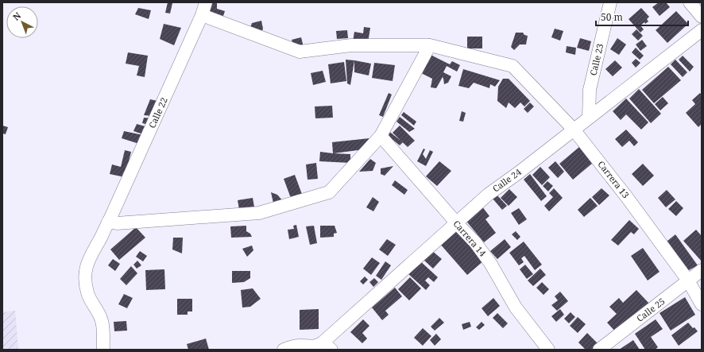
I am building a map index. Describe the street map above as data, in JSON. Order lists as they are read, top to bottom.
{
  "streets": {
    "street": [
      "Calle 23",
      "Calle 22",
      "Carrera 13",
      "Calle 24",
      "Carrera 14",
      "Calle 25"
    ]
  },
  "crossings": [
    ["Calle 23", "Calle 24"],
    ["Carrera 13", "Calle 24"],
    ["Carrera 13", "Calle 25"],
    ["Calle 24", "Carrera 14"]
  ],
  "scale_bar": "50 m",
  "north": "top left"
}
